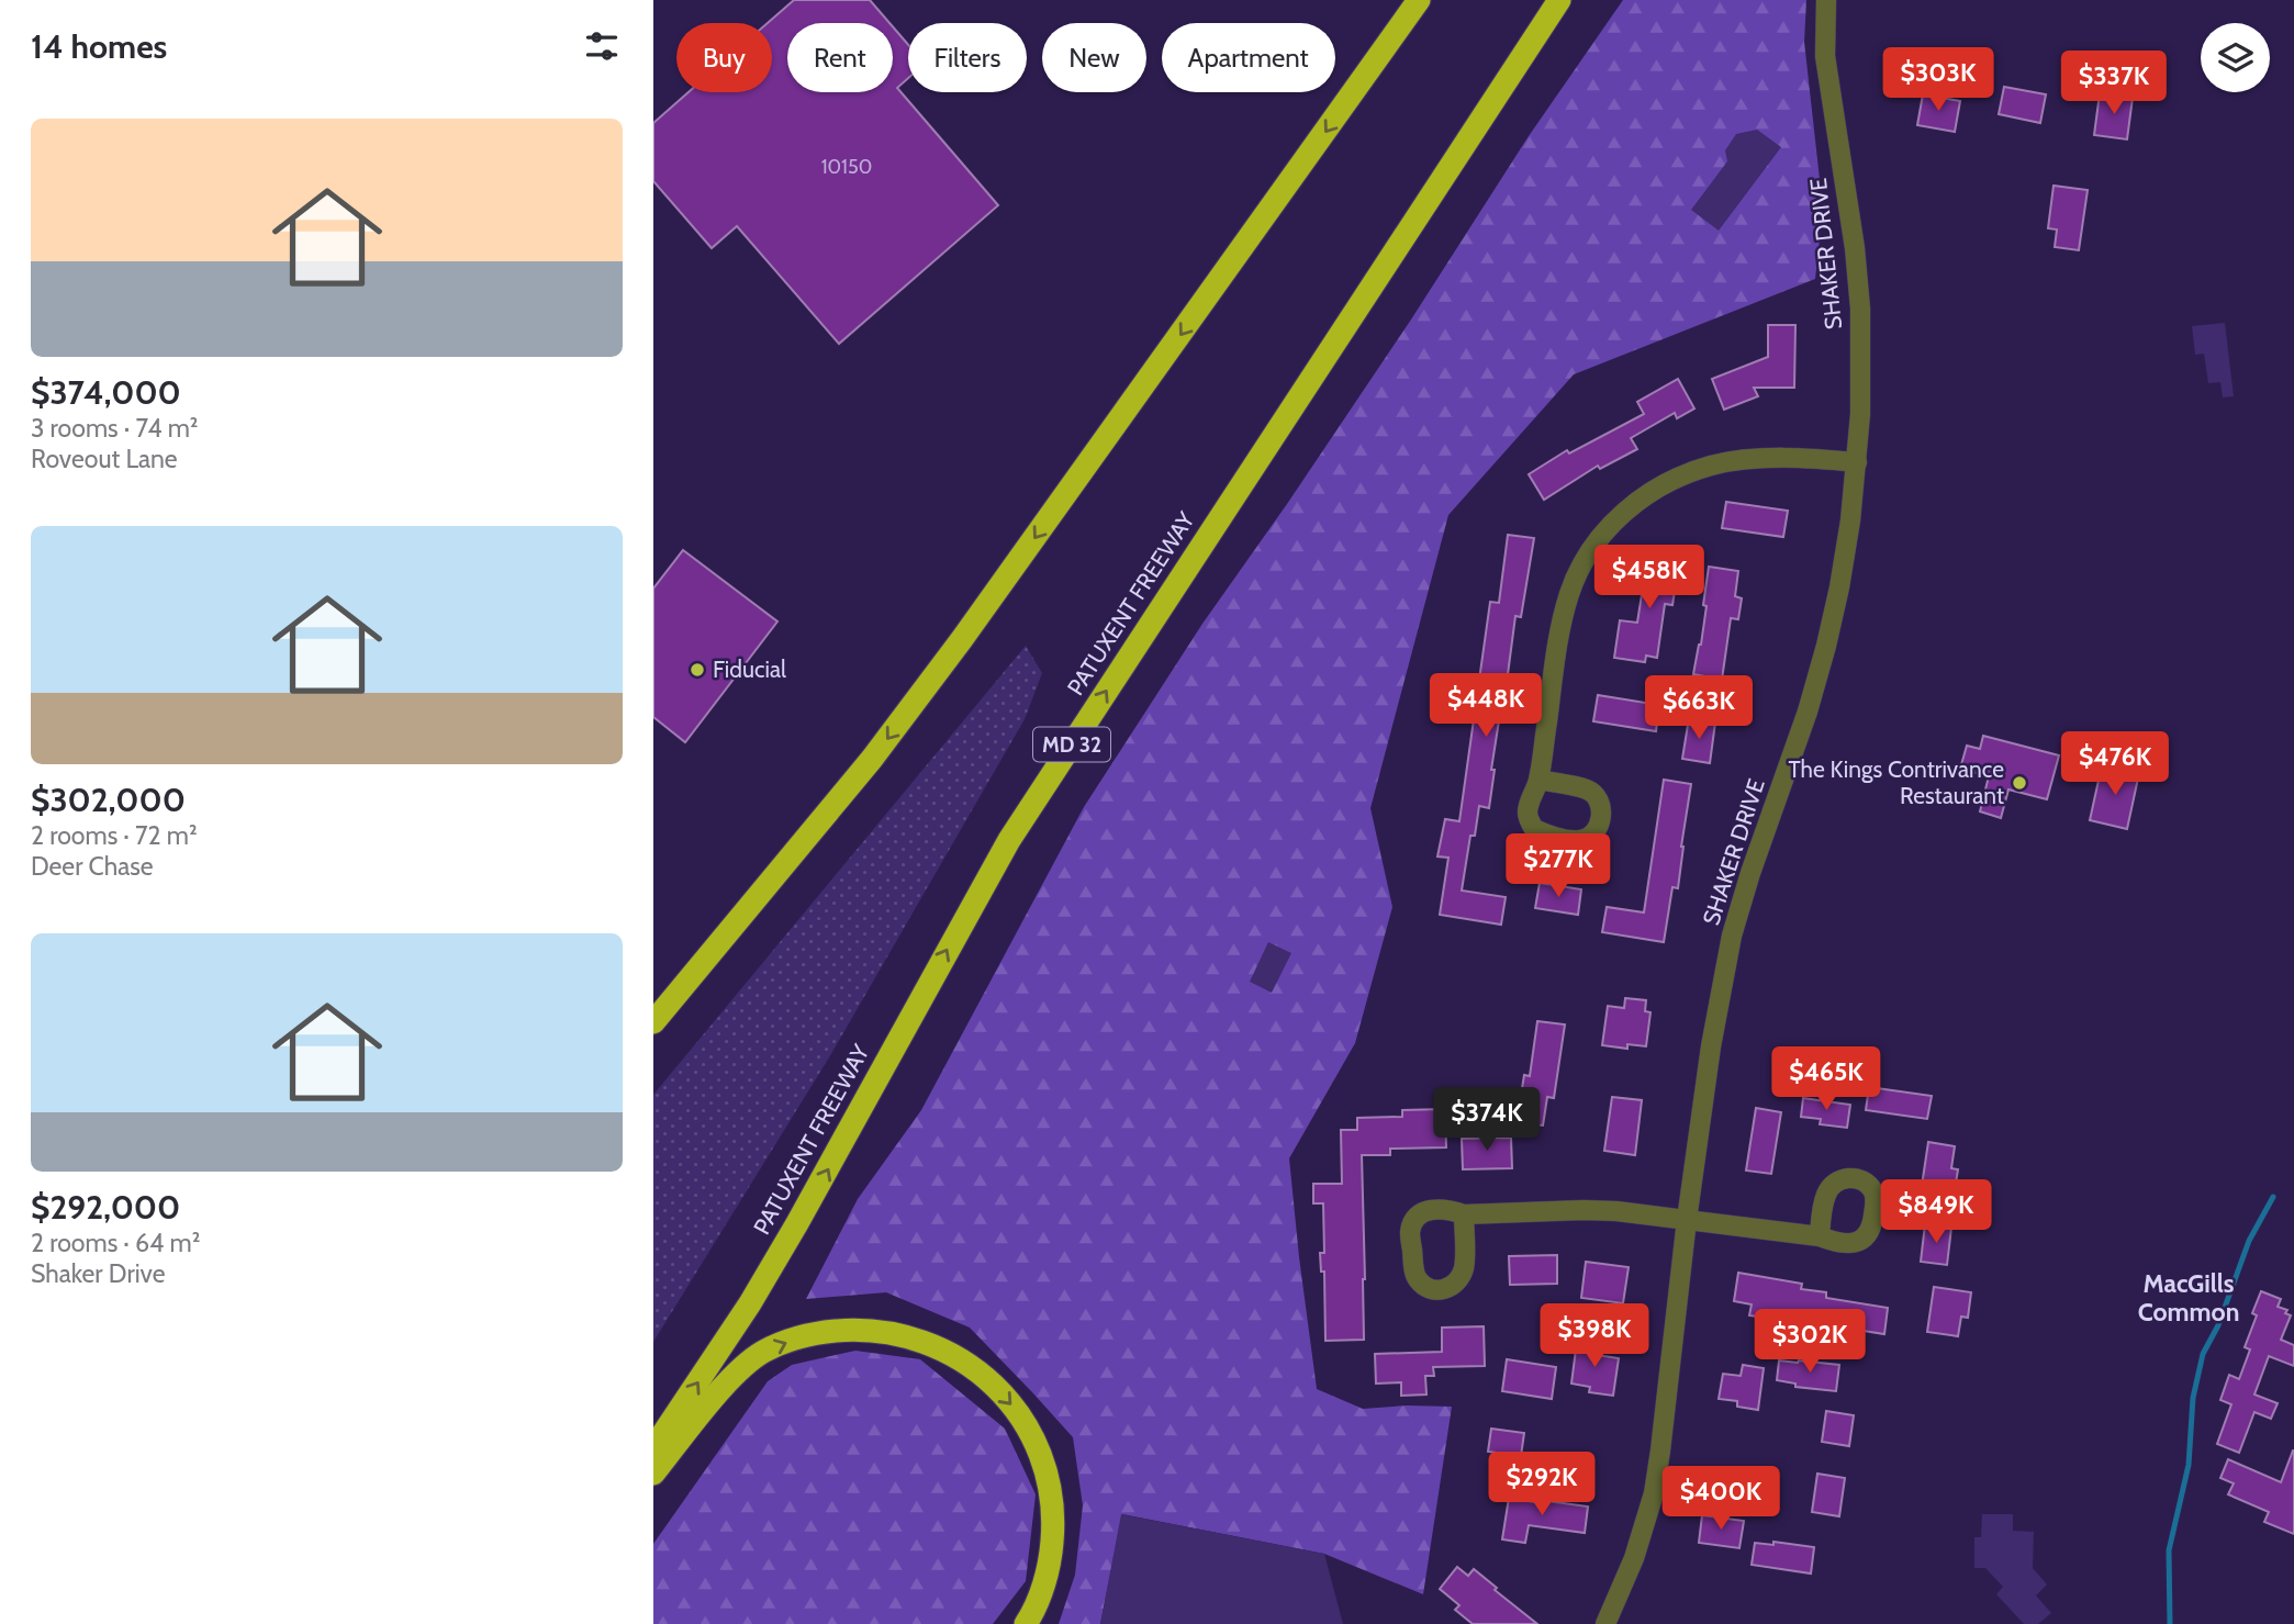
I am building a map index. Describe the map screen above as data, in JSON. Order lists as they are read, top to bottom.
{
  "streets": {
    "highway": ["PATUXENT FREEWAY", "MD 32"],
    "street": ["SHAKER DRIVE"]
  },
  "districts": ["MacGills Common"],
  "places": ["Fiducial", "The Kings Contrivance Restaurant"],
  "house_numbers": ["10150"],
  "page": {
    "heading": "14 homes",
    "chip": [
      "Buy",
      "Rent",
      "Filters",
      "New",
      "Apartment"
    ],
    "price": [
      "$303K",
      "$337K",
      "$458K",
      "$448K",
      "$663K",
      "$476K",
      "$277K",
      "$465K",
      "$374K",
      "$849K",
      "$398K",
      "$302K",
      "$292K",
      "$400K"
    ],
    "list": [
      {
        "name": "$374,000",
        "note": "3 rooms · 74 m² · Roveout Lane"
      },
      {
        "name": "$302,000",
        "note": "2 rooms · 72 m² · Deer Chase"
      },
      {
        "name": "$292,000",
        "note": "2 rooms · 64 m² · Shaker Drive"
      }
    ]
  }
}
